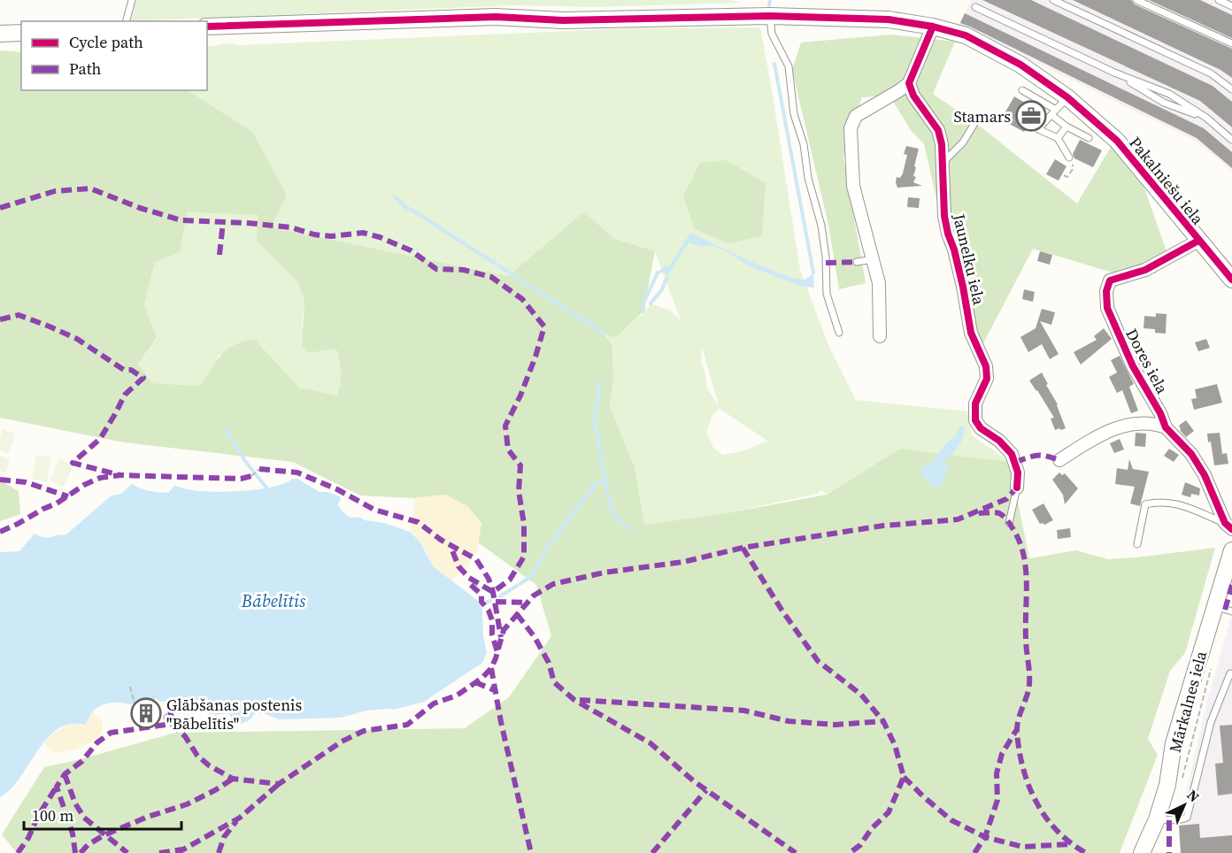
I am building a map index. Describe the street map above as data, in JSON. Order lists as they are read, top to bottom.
{
  "streets": {
    "street": [
      "Pakalniešu iela",
      "Jaunelku iela",
      "Dores iela",
      "Mārkalnes iela"
    ]
  },
  "crossings": [
    ["Pakalniešu iela", "Dores iela"]
  ],
  "water": ["Bābelītis"],
  "places": {
    "office": ["Stamars"],
    "building": ["Glābšanas postenis \"Bābelītis\""]
  },
  "legend": ["Cycle path", "Path"],
  "scale_bar": "100 m",
  "north": "top right"
}
